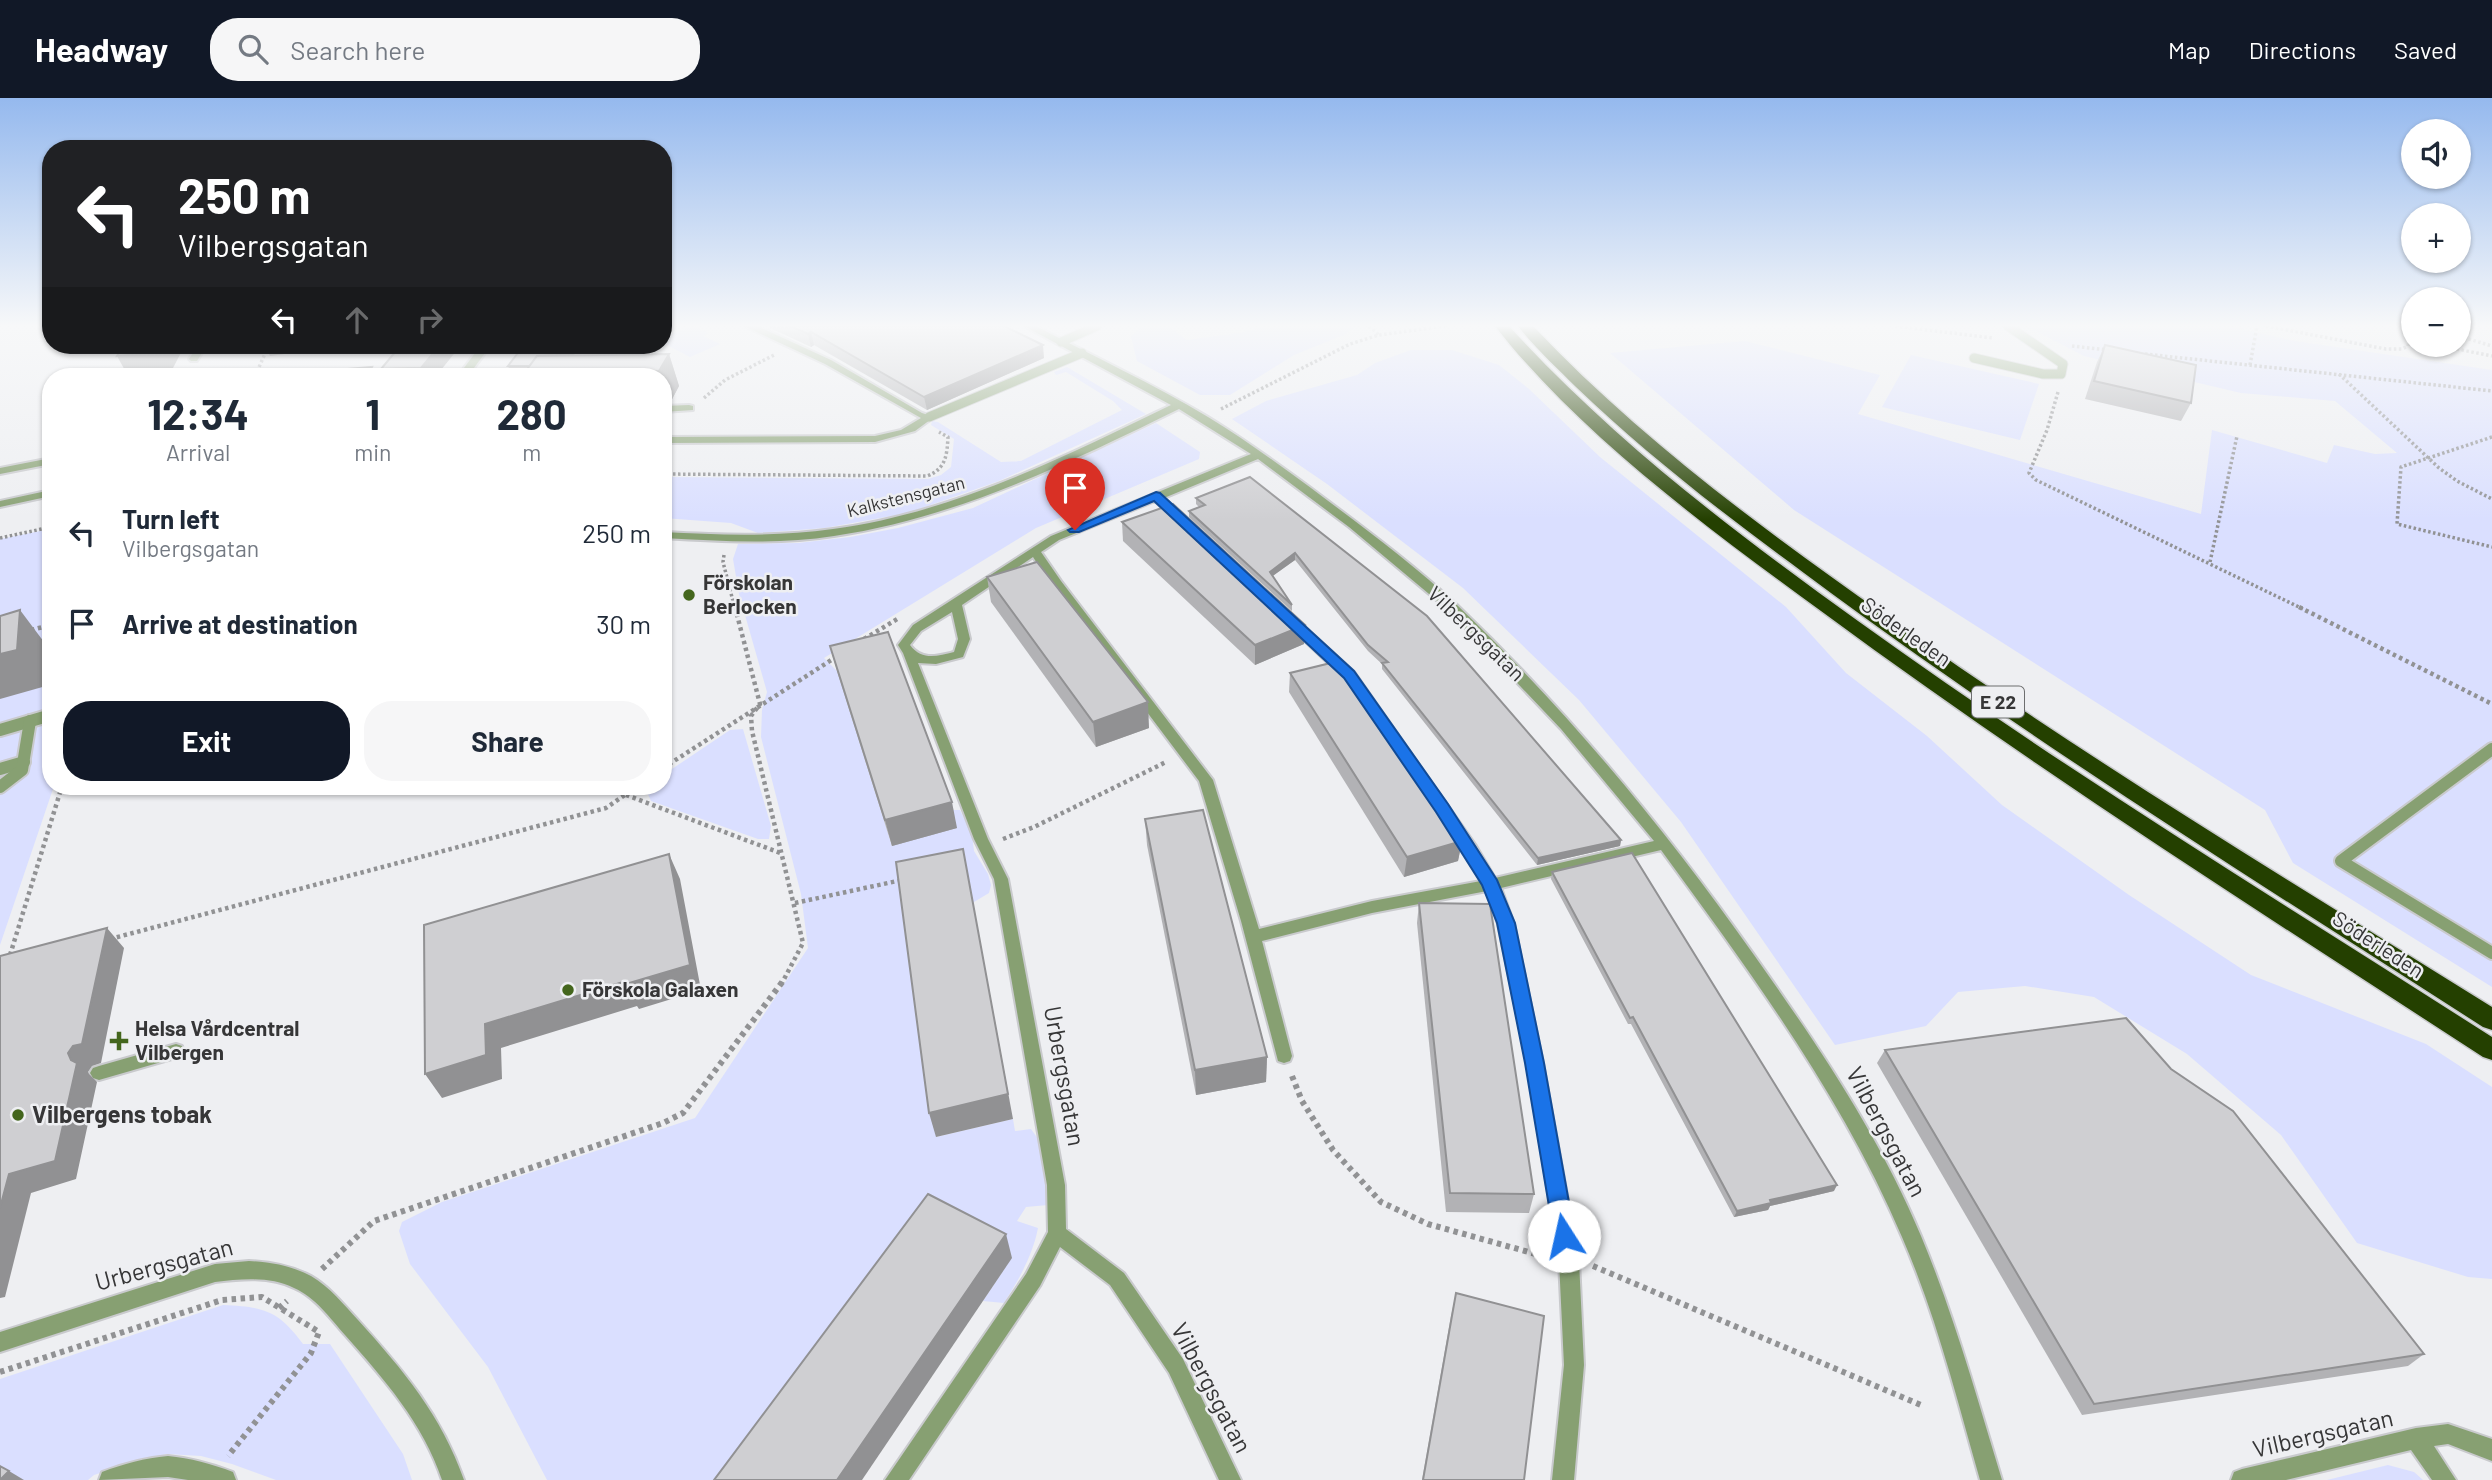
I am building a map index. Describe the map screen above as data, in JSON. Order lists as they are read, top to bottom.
{
  "streets": {
    "highway": ["Söderleden", "E 22"],
    "street": ["Kalkstensgatan", "Vilbergsgatan", "Urbergsgatan"]
  },
  "crossings": [
    ["Kalkstensgatan", "Vilbergsgatan"],
    ["Vilbergsgatan", "Urbergsgatan"]
  ],
  "places": {
    "other": ["Förskolan Berlocken", "Förskola Galaxen", "Vilbergens tobak"],
    "health": ["Helsa Vårdcentral Vilbergen"]
  },
  "page": {
    "header": "Headway",
    "search": "Search here",
    "nav": ["Map", "Directions", "Saved"],
    "map_buttons": ["+", "−"],
    "turn": ["250 m", "Vilbergsgatan"],
    "eta": [
      "12:34",
      "Arrival",
      "1",
      "min",
      "280",
      "m"
    ],
    "list": [
      {
        "name": "Turn left",
        "note": "Vilbergsgatan",
        "value": "250 m"
      },
      {
        "name": "Arrive at destination",
        "value": "30 m"
      }
    ],
    "buttons": ["Exit", "Share"]
  }
}
